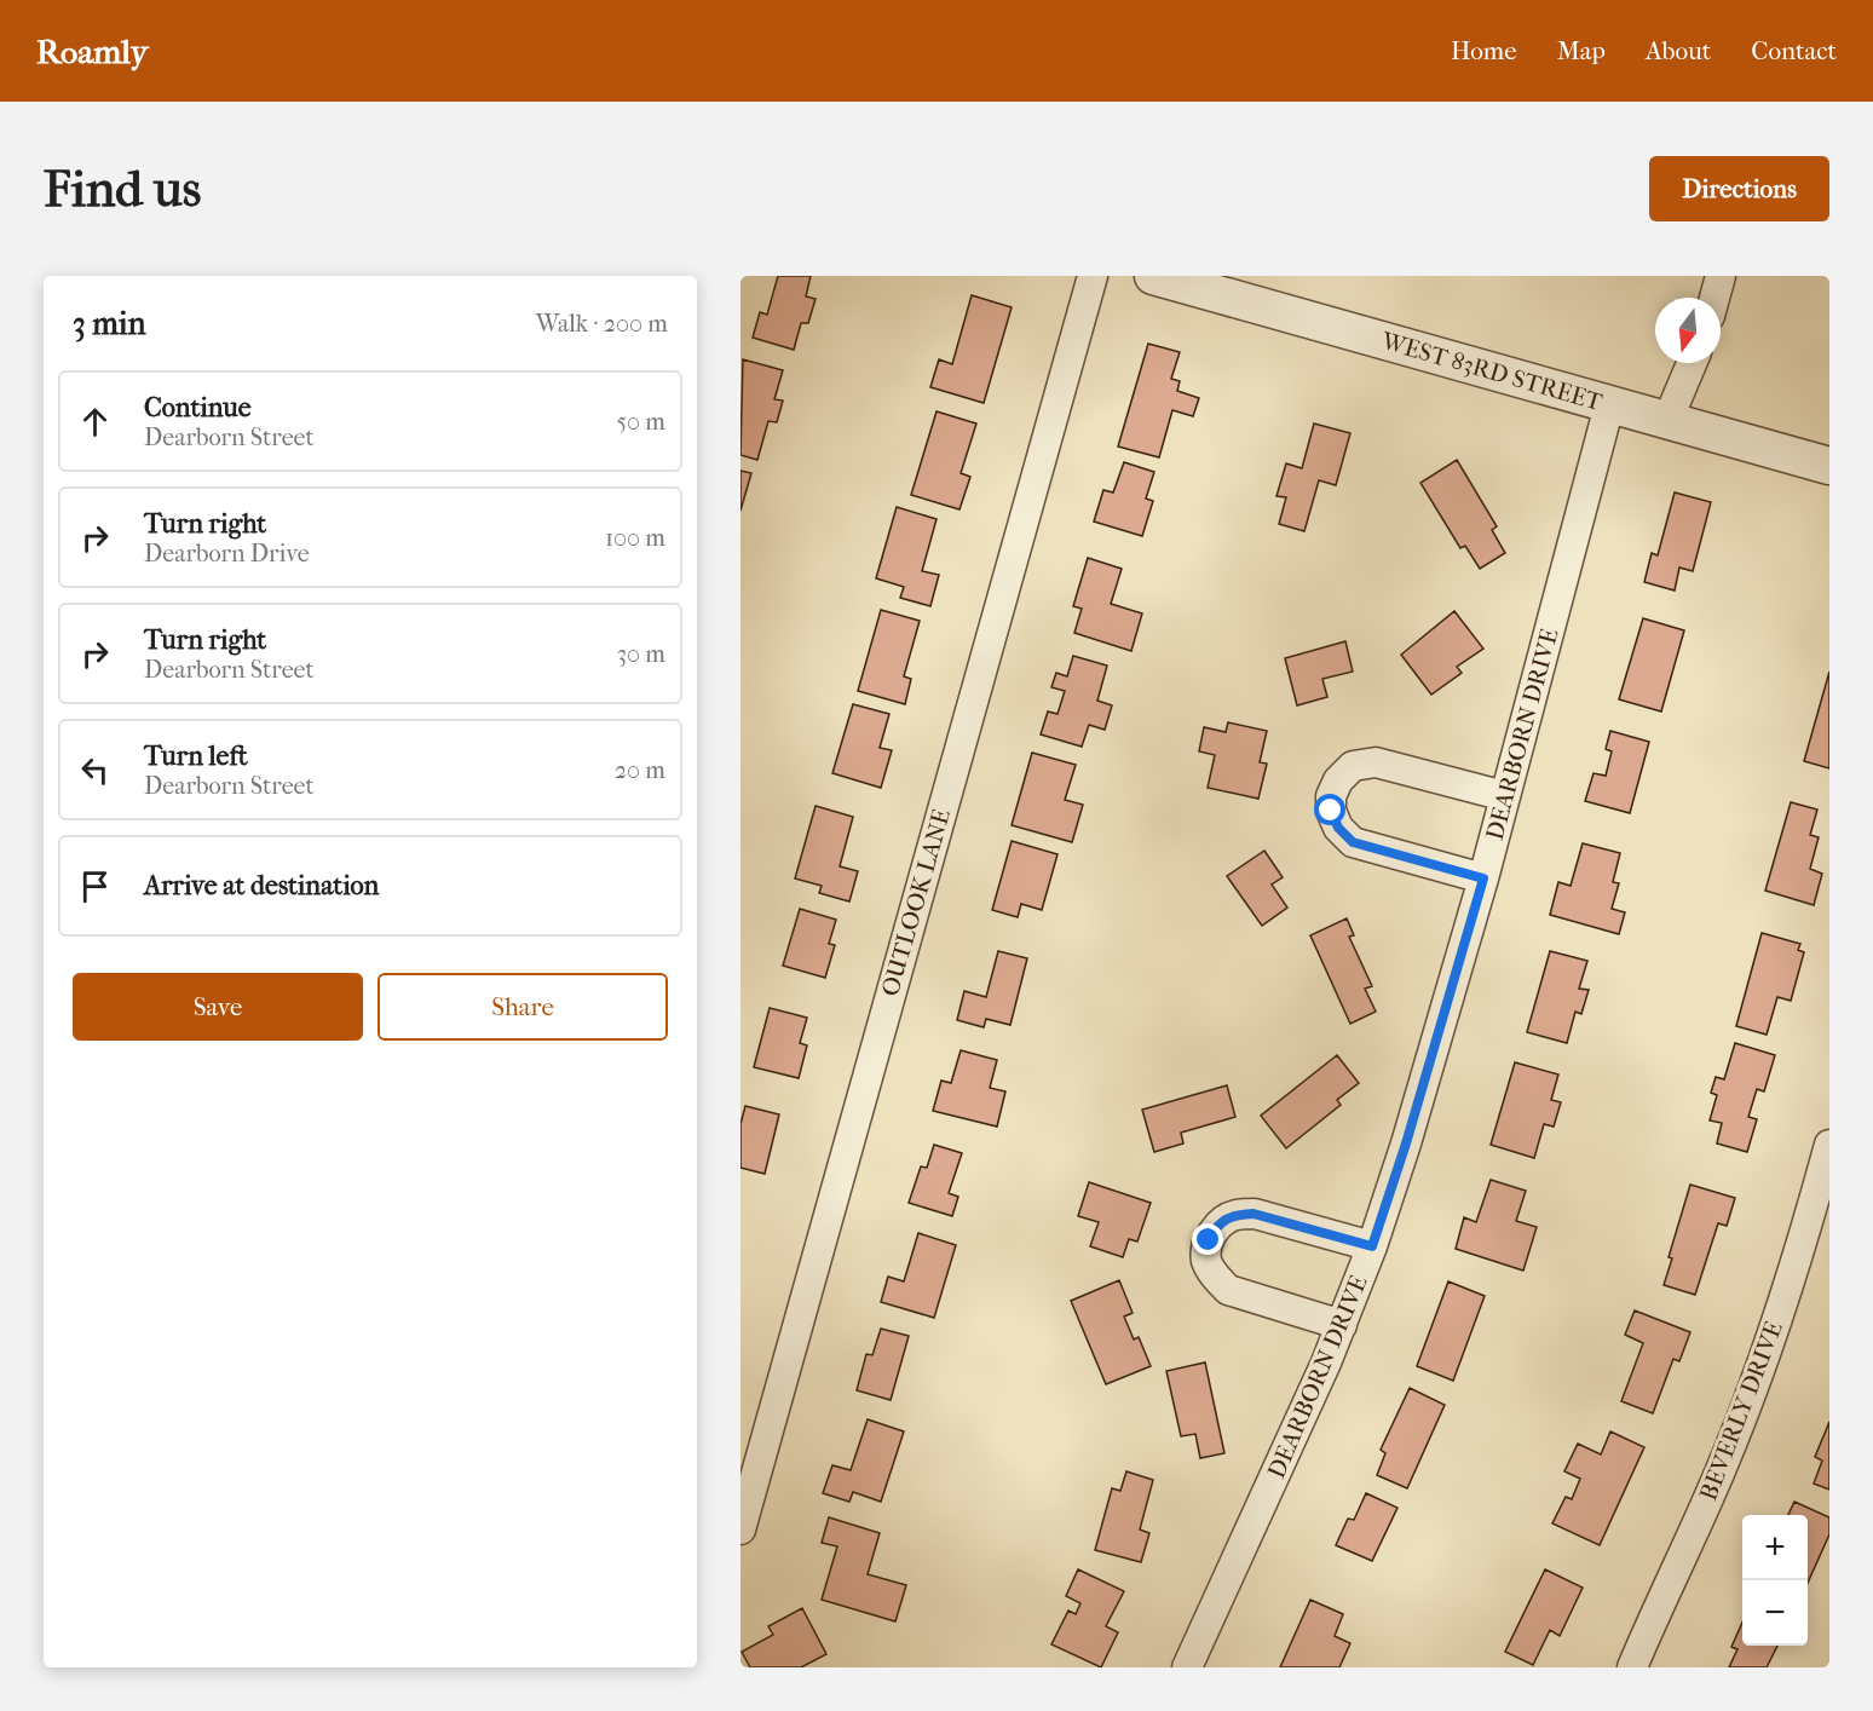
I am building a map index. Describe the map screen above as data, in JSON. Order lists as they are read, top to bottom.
{
  "streets": {
    "street": [
      "WEST 83RD STREET",
      "DEARBORN DRIVE",
      "OUTLOOK LANE",
      "BEVERLY DRIVE"
    ]
  },
  "crossings": [
    ["WEST 83RD STREET", "DEARBORN DRIVE"]
  ],
  "north": "bottom",
  "page": {
    "header": "Roamly",
    "nav": [
      "Home",
      "Map",
      "About",
      "Contact"
    ],
    "buttons": [
      "Directions",
      ["Save", "Share"]
    ],
    "title": "Find us",
    "heading": ["3 min", "Walk · 200 m"],
    "list": [
      ["Continue", "Dearborn Street", "50 m"],
      ["Turn right", "Dearborn Drive", "100 m"],
      ["Turn right", "Dearborn Street", "30 m"],
      ["Turn left", "Dearborn Street", "20 m"],
      "Arrive at destination"
    ],
    "map_buttons": ["+", "−"]
  }
}
